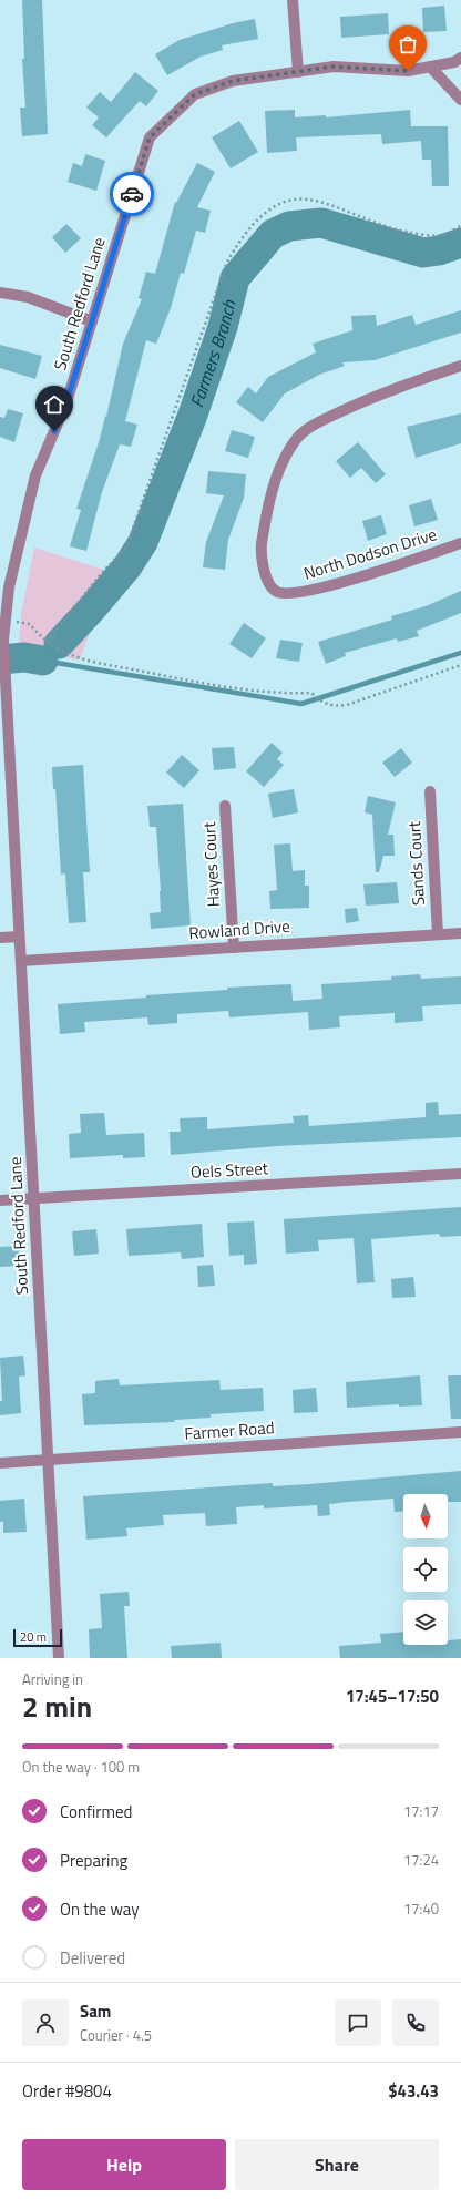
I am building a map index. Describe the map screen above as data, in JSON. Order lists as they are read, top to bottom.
{
  "streets": {
    "street": [
      "South Redford Lane",
      "North Dodson Drive",
      "Sands Court",
      "Hayes Court",
      "Rowland Drive",
      "Oels Street",
      "Farmer Road"
    ]
  },
  "crossings": [
    ["South Redford Lane", "Rowland Drive"],
    ["South Redford Lane", "Oels Street"],
    ["South Redford Lane", "Farmer Road"],
    ["Sands Court", "Rowland Drive"],
    ["Hayes Court", "Rowland Drive"]
  ],
  "water": ["Farmers Branch"],
  "scale_bar": "20 m",
  "north": "bottom",
  "page": {
    "scale": "20 m",
    "heading": ["2 min", "Arriving in", "17:45–17:50"],
    "panel": [
      "Sam",
      "Courier · 4.5",
      "Order #9804",
      "$43.43"
    ],
    "bar": "On the way · 100 m",
    "list": [
      ["Confirmed", "17:17"],
      ["Preparing", "17:24"],
      ["On the way", "17:40"],
      "Delivered"
    ],
    "buttons": ["Help", "Share"]
  }
}
